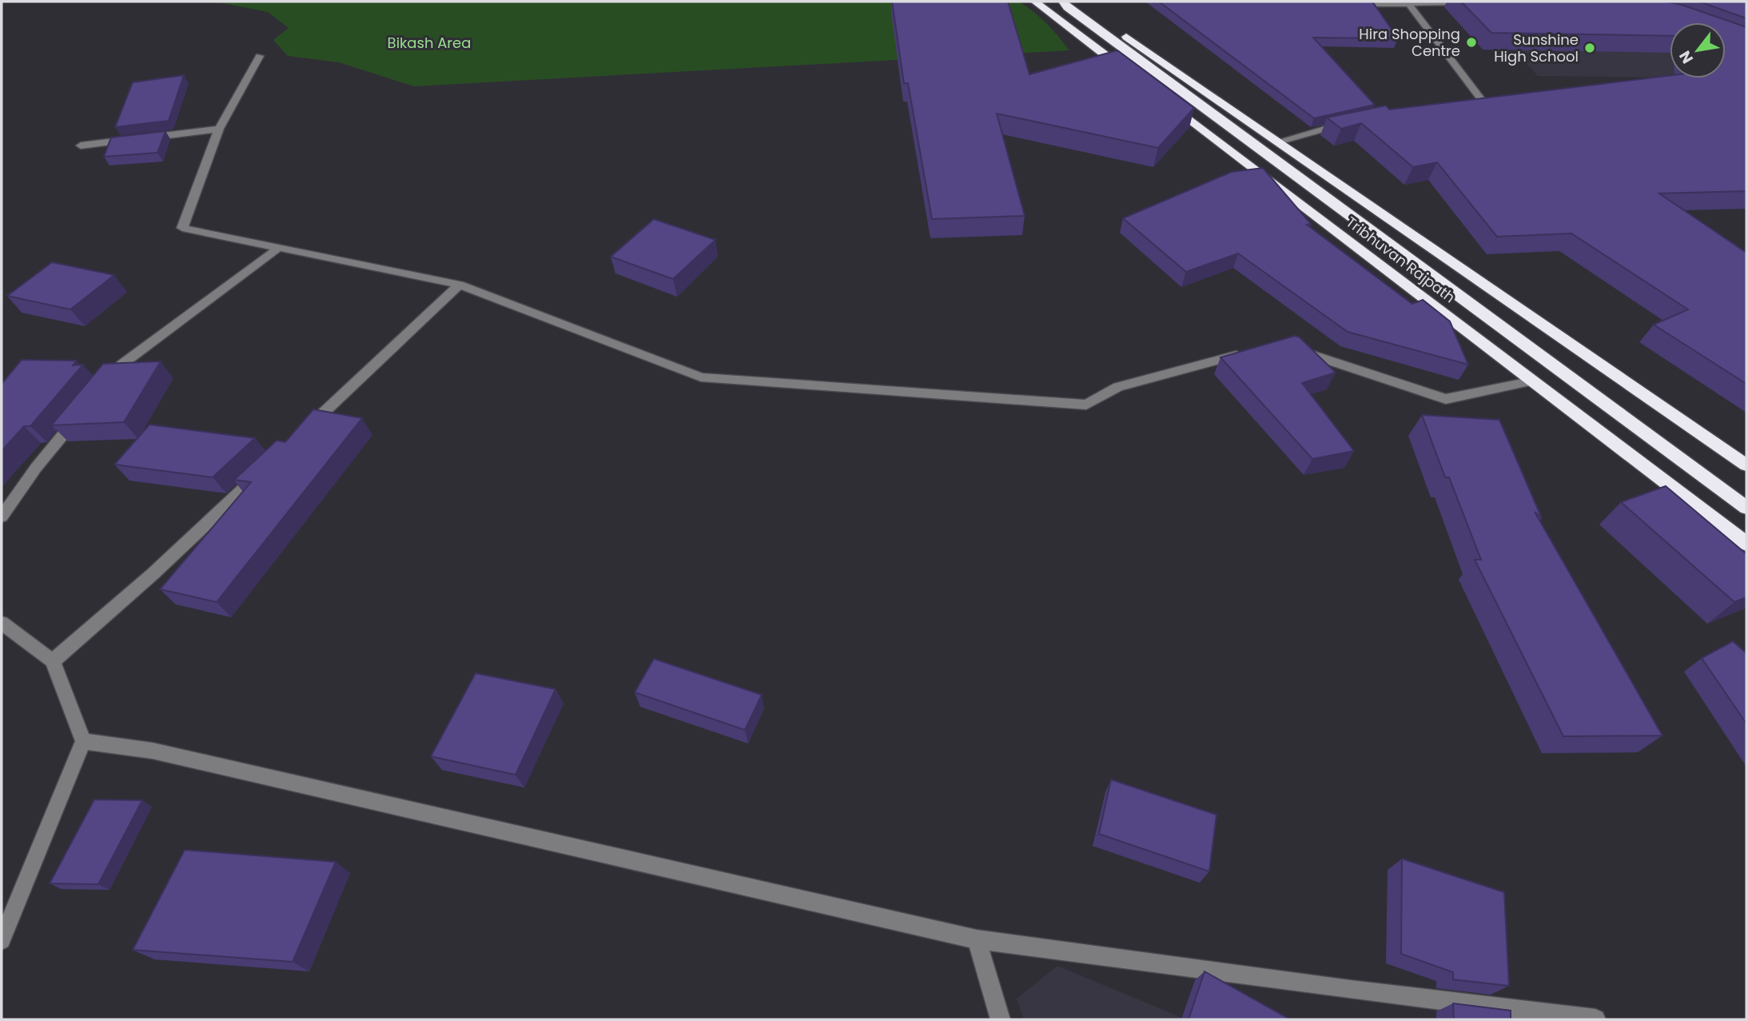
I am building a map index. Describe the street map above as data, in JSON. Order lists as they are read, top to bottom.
{
  "streets": {
    "highway": ["Tribhuvan Rajpath"]
  },
  "parks": ["Bikash Area"],
  "places": ["Hira Shopping Centre", "Sunshine High School"],
  "north": "bottom left"
}
